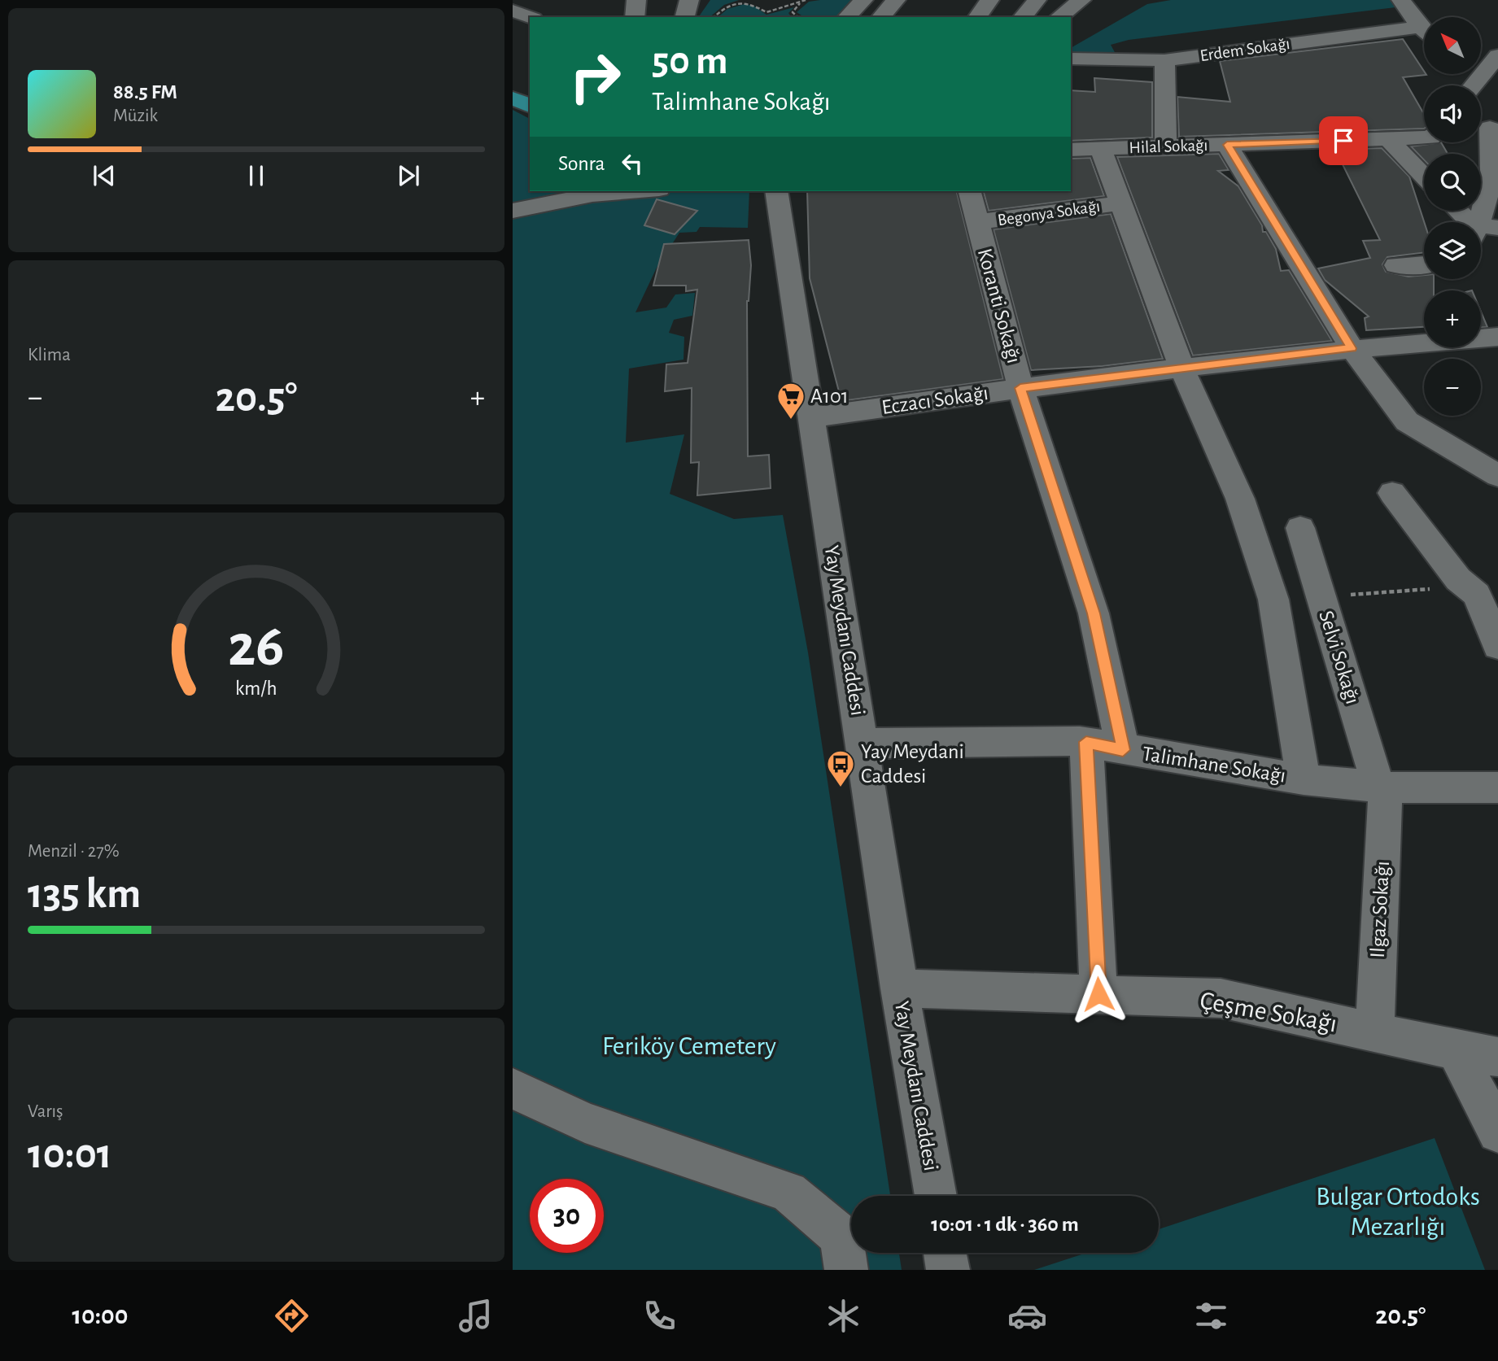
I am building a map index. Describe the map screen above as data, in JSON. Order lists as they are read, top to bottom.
{
  "streets": {
    "street": [
      "Erdem Sokağı",
      "Hilal Sokağı",
      "Begonya Sokağı",
      "Koranti Sokağı",
      "Eczacı Sokağı",
      "Yay Meydanı Caddesi",
      "Selvi Sokağı",
      "Talimhane Sokağı",
      "Ilgaz Sokağı",
      "Çeşme Sokağı"
    ]
  },
  "crossings": [
    ["Begonya Sokağı", "Koranti Sokağı"],
    ["Koranti Sokağı", "Eczacı Sokağı"],
    ["Koranti Sokağı", "Talimhane Sokağı"],
    ["Eczacı Sokağı", "Yay Meydanı Caddesi"],
    ["Yay Meydanı Caddesi", "Talimhane Sokağı"],
    ["Yay Meydanı Caddesi", "Çeşme Sokağı"],
    ["Selvi Sokağı", "Talimhane Sokağı"],
    ["Selvi Sokağı", "Ilgaz Sokağı"],
    ["Talimhane Sokağı", "Ilgaz Sokağı"],
    ["Ilgaz Sokağı", "Çeşme Sokağı"]
  ],
  "parks": ["Feriköy Cemetery", "Bulgar Ortodoks Mezarlığı"],
  "places": {
    "supermarket": ["A101"],
    "bus stop": ["Yay Meydani Caddesi"]
  },
  "north": "top left",
  "page": {
    "map_buttons": ["+", "−"],
    "turn": ["50 m", "Talimhane Sokağı"],
    "song": ["88.5 FM", "Müzik"],
    "then": "Sonra",
    "tile": [
      "Klima",
      ["Menzil · 27%", "135 km"],
      ["Varış", "10:01"]
    ],
    "heat": ["−", "20.5°", "+"],
    "limit": "30",
    "trip": "10:01 · 1 dk · 360 m",
    "tabs": ["10:00", "20.5°"],
    "gauge": ["26", "km/h"]
  }
}
